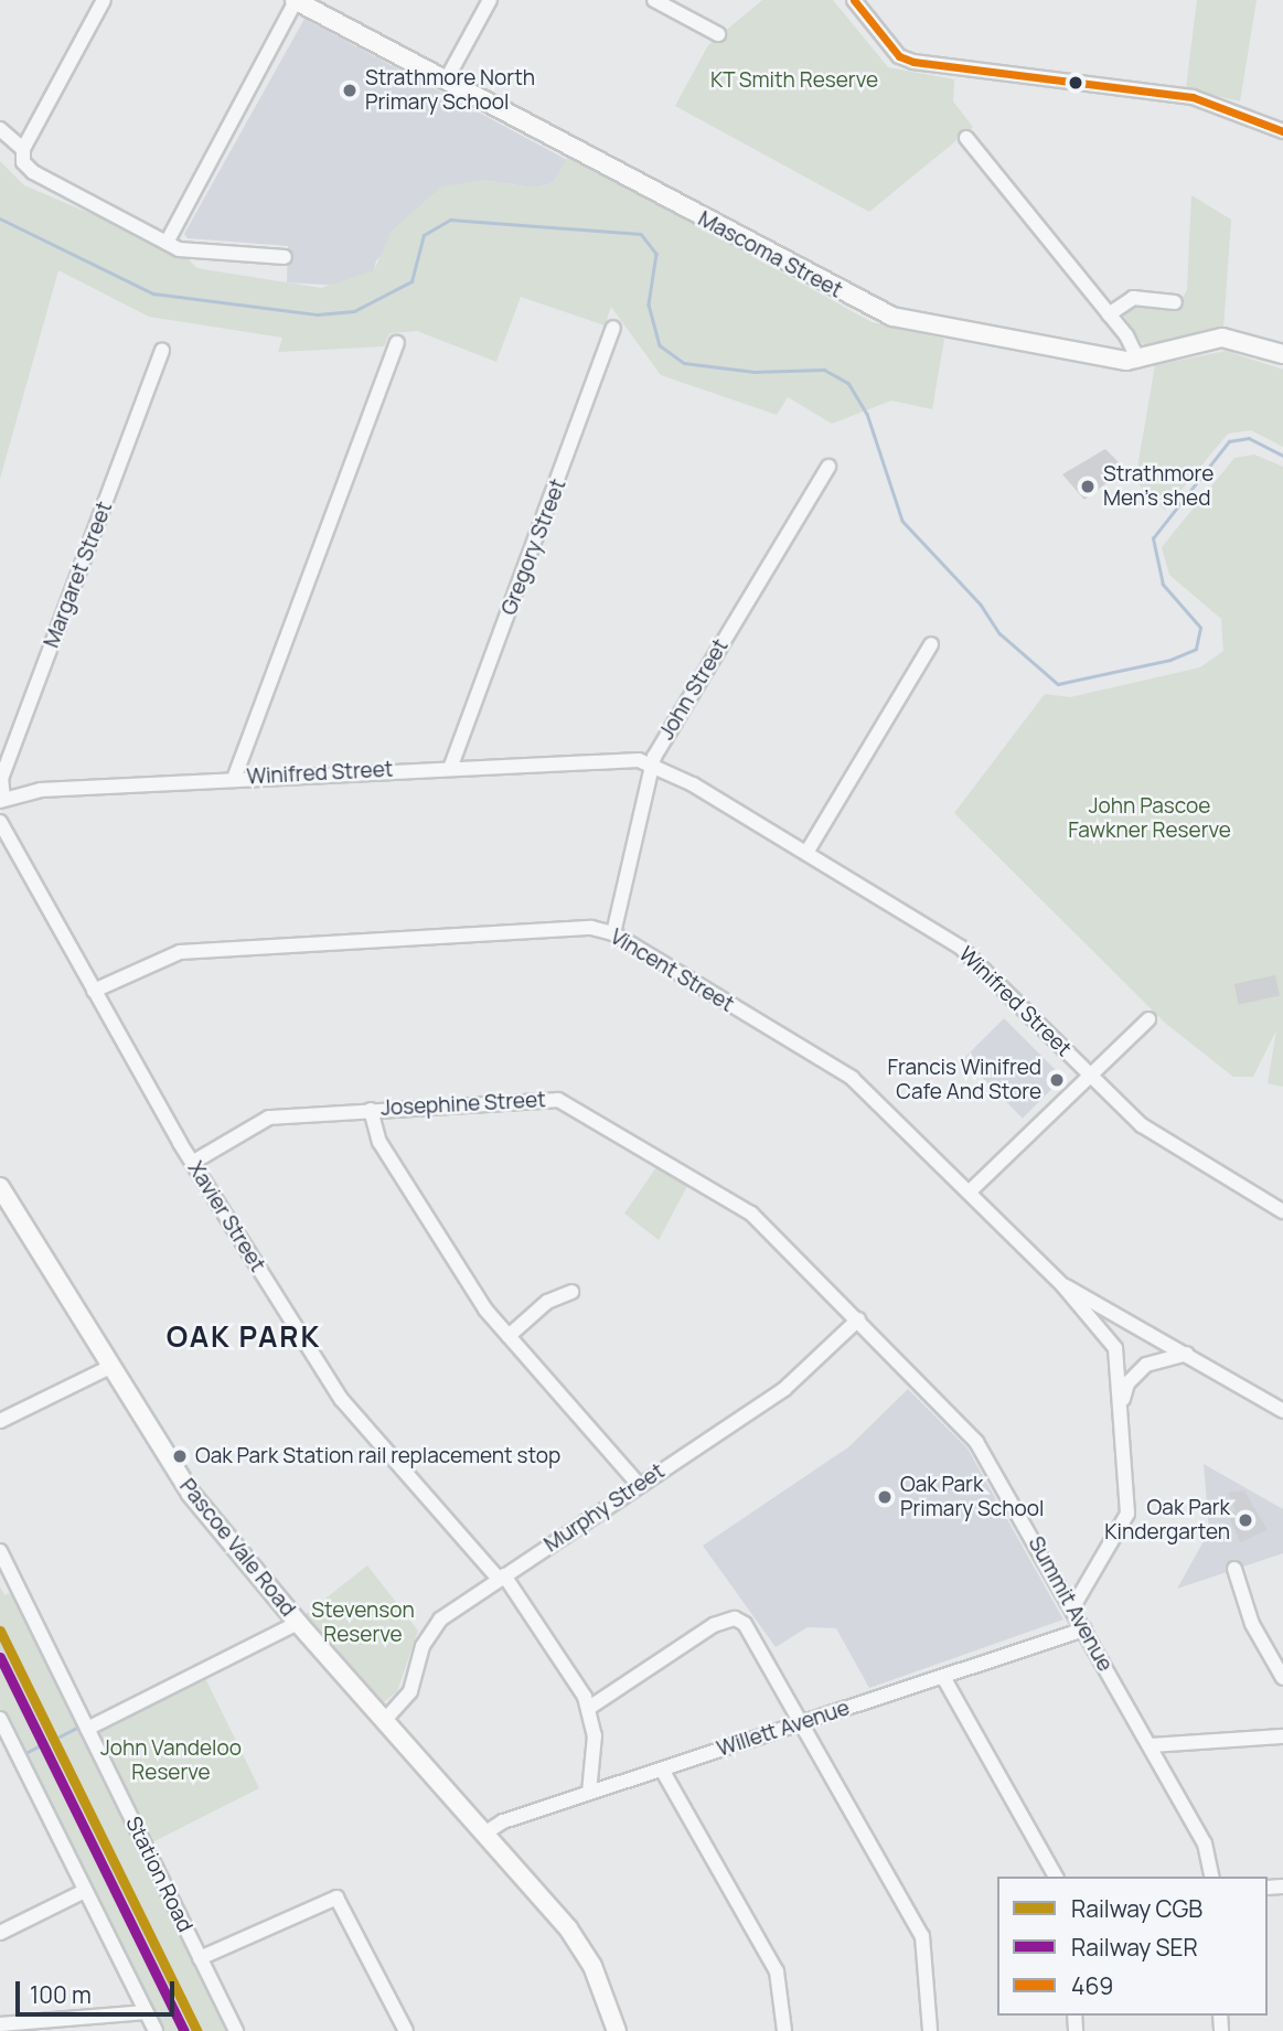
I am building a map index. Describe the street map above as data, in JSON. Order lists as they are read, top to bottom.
{
  "streets": {
    "main road": ["Mascoma Street", "Pascoe Vale Road"],
    "street": [
      "Gregory Street",
      "Margaret Street",
      "John Street",
      "Winifred Street",
      "Vincent Street",
      "Josephine Street",
      "Xavier Street",
      "Murphy Street",
      "Summit Avenue",
      "Willett Avenue",
      "Station Road"
    ]
  },
  "crossings": [
    ["Gregory Street", "Winifred Street"],
    ["Margaret Street", "Winifred Street"],
    ["John Street", "Winifred Street"],
    ["John Street", "Vincent Street"],
    ["Vincent Street", "Xavier Street"],
    ["Josephine Street", "Xavier Street"],
    ["Josephine Street", "Murphy Street"],
    ["Josephine Street", "Summit Avenue"],
    ["Xavier Street", "Murphy Street"],
    ["Xavier Street", "Willett Avenue"],
    ["Murphy Street", "Pascoe Vale Road"],
    ["Murphy Street", "Summit Avenue"],
    ["Pascoe Vale Road", "Willett Avenue"],
    ["Summit Avenue", "Willett Avenue"]
  ],
  "districts": ["OAK PARK"],
  "parks": [
    "KT Smith Reserve",
    "John Pascoe Fawkner Reserve",
    "Stevenson Reserve",
    "John Vandeloo Reserve"
  ],
  "places": [
    "Strathmore North Primary School",
    "Strathmore Men's shed",
    "Francis Winifred Cafe And Store",
    "Oak Park Station rail replacement stop",
    "Oak Park Primary School",
    "Oak Park Kindergarten"
  ],
  "lines": ["transit line 469", "rail line CGB", "rail line SER"],
  "legend": ["Railway CGB", "Railway SER", "469"],
  "scale_bar": "100 m"
}
